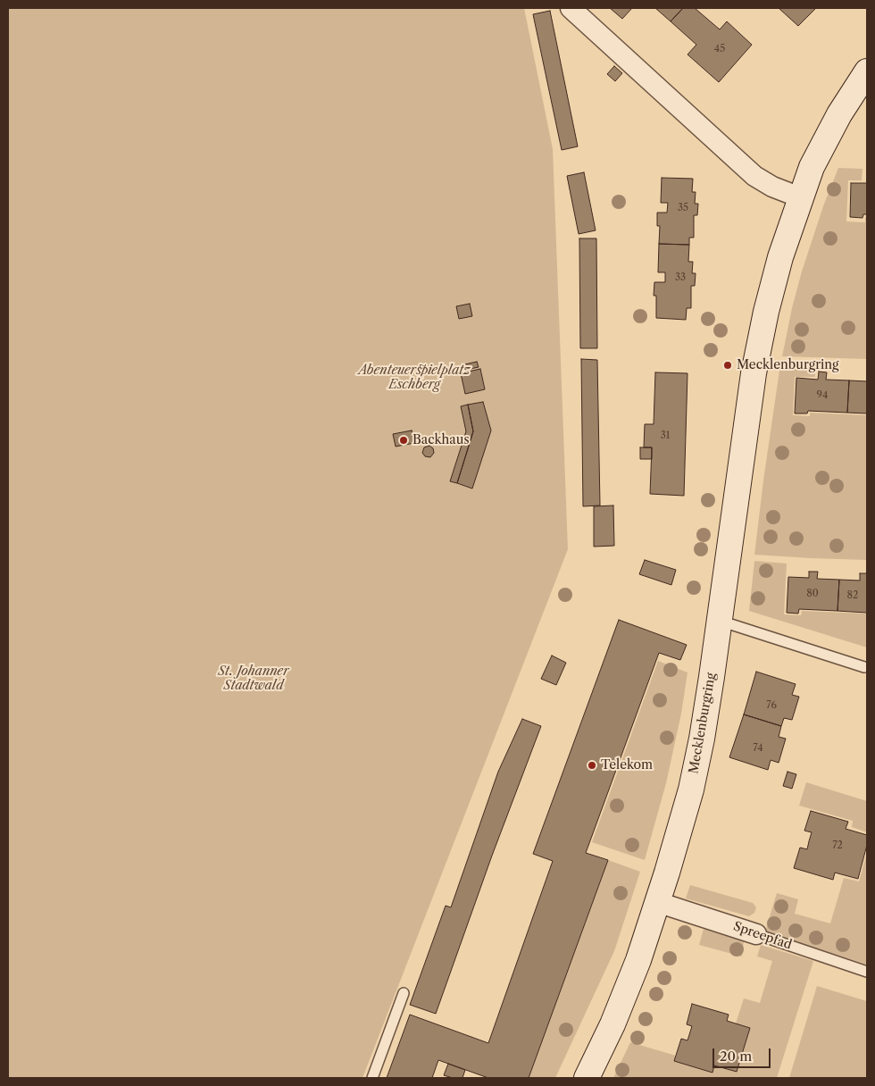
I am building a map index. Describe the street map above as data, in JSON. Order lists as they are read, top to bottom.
{
  "streets": {
    "street": ["Mecklenburgring", "Spreepfad"]
  },
  "crossings": [
    ["Mecklenburgring", "Spreepfad"]
  ],
  "parks": ["Abenteuerspielplatz Eschberg", "St. Johanner Stadtwald"],
  "places": ["Mecklenburgring", "Backhaus", "Telekom"],
  "house_numbers": [
    "45",
    "35",
    "33",
    "94",
    "31",
    "80",
    "82",
    "76",
    "74",
    "72"
  ],
  "scale_bar": "20 m"
}
